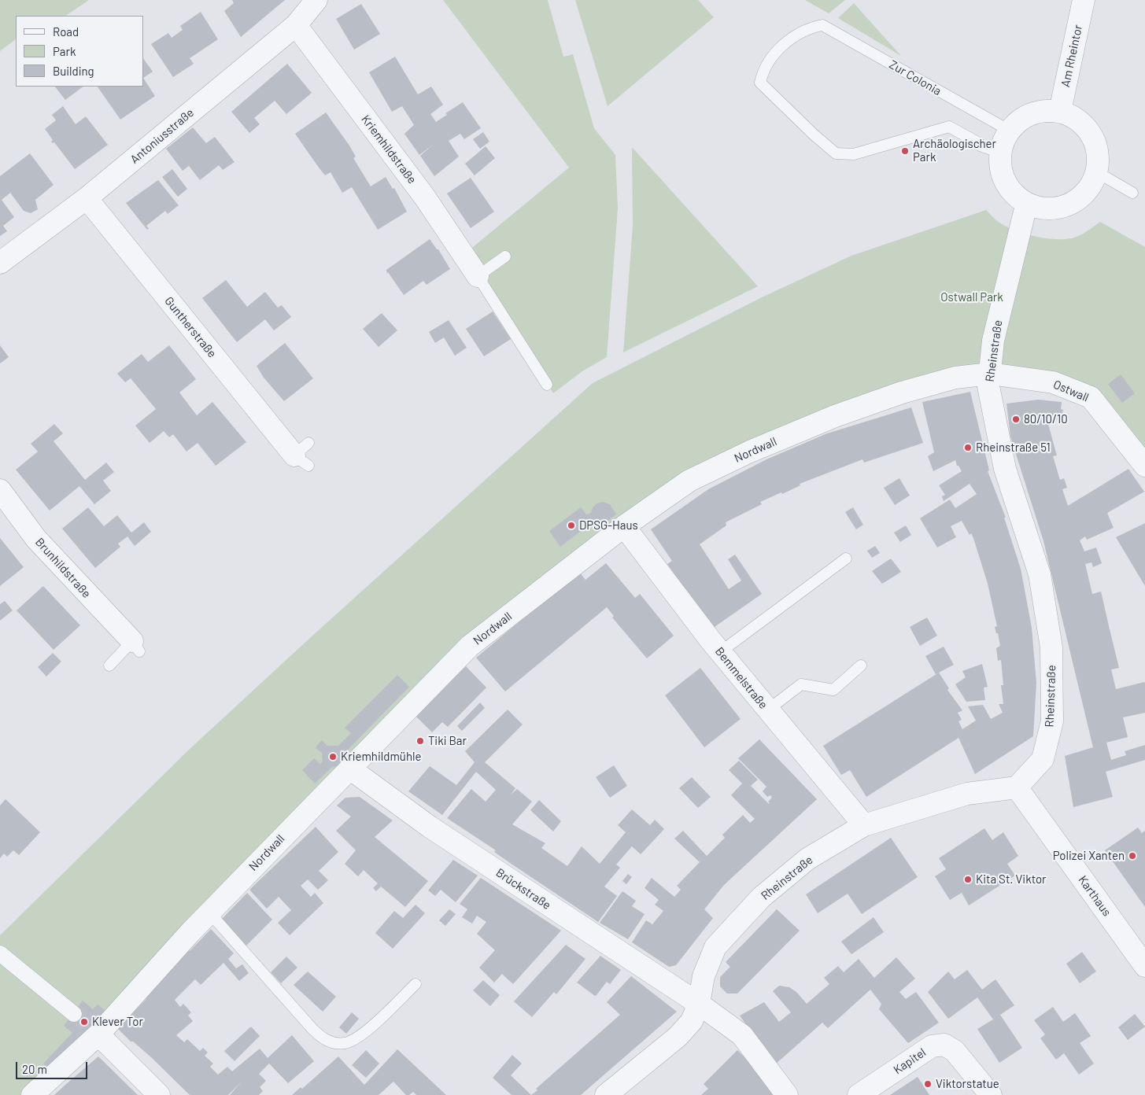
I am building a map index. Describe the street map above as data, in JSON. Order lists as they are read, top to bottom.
{
  "streets": {
    "street": [
      "Am Rheintor",
      "Antoniusstraße",
      "Kriemhildstraße",
      "Guntherstraße",
      "Rheinstraße",
      "Ostwall",
      "Nordwall",
      "Brunhildstraße",
      "Bemmelstraße",
      "Brückstraße",
      "Karthaus",
      "Kapitel"
    ],
    "lane": ["Zur Colonia"]
  },
  "crossings": [
    ["Am Rheintor", "Zur Colonia"],
    ["Am Rheintor", "Rheinstraße"],
    ["Zur Colonia", "Rheinstraße"],
    ["Antoniusstraße", "Kriemhildstraße"],
    ["Antoniusstraße", "Guntherstraße"],
    ["Rheinstraße", "Ostwall"],
    ["Rheinstraße", "Nordwall"],
    ["Rheinstraße", "Bemmelstraße"],
    ["Rheinstraße", "Brückstraße"],
    ["Rheinstraße", "Karthaus"],
    ["Ostwall", "Nordwall"],
    ["Nordwall", "Bemmelstraße"],
    ["Nordwall", "Brückstraße"]
  ],
  "parks": ["Ostwall Park"],
  "places": [
    "Archäologischer Park",
    "80/10/10",
    "Rheinstraße 51",
    "DPSG-Haus",
    "Tiki Bar",
    "Kriemhildmühle",
    "Polizei Xanten",
    "Kita St. Viktor",
    "Klever Tor",
    "Viktorstatue"
  ],
  "legend": ["Road", "Park", "Building"],
  "scale_bar": "20 m"
}
